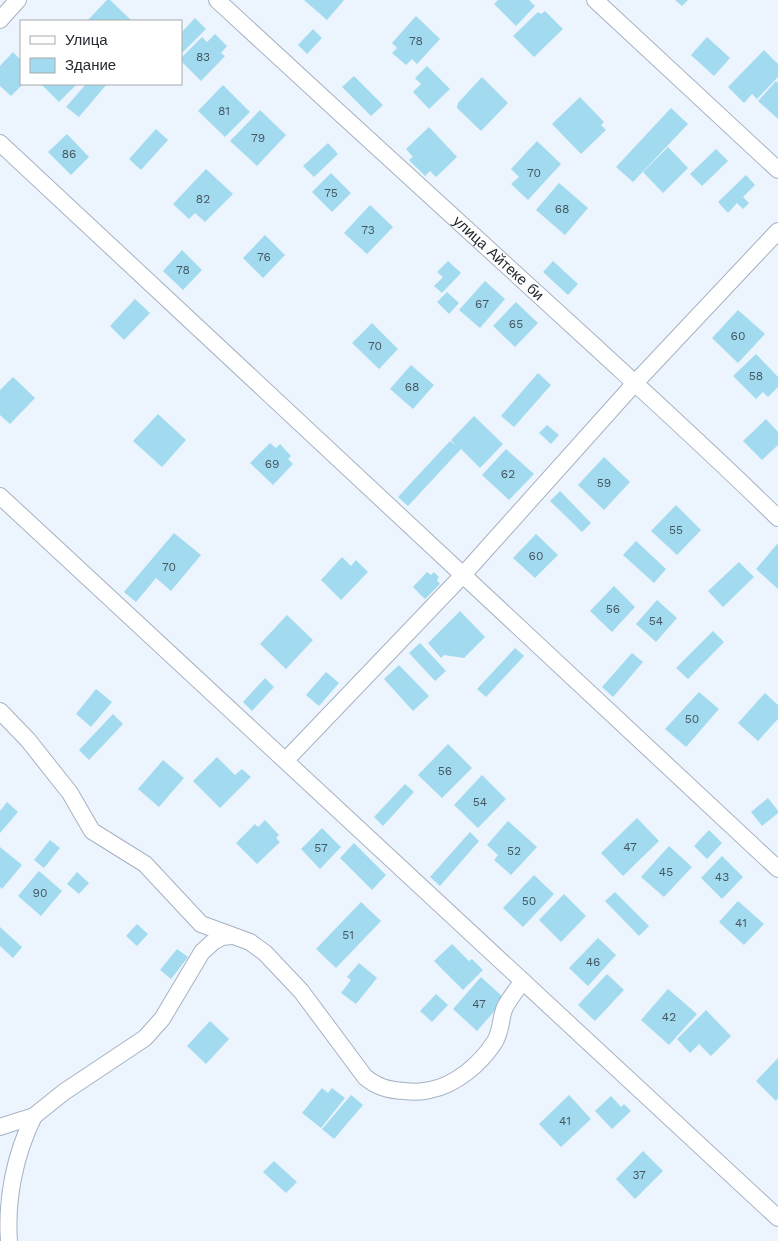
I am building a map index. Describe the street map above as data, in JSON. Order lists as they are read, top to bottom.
{
  "streets": {
    "street": ["улица Айтеке би"]
  },
  "house_numbers": [
    "78",
    "83",
    "81",
    "79",
    "86",
    "70",
    "75",
    "82",
    "68",
    "73",
    "76",
    "78",
    "67",
    "65",
    "60",
    "70",
    "58",
    "68",
    "69",
    "62",
    "59",
    "55",
    "60",
    "70",
    "56",
    "54",
    "50",
    "56",
    "54",
    "47",
    "57",
    "52",
    "45",
    "43",
    "90",
    "50",
    "41",
    "51",
    "46",
    "47",
    "42",
    "41",
    "37"
  ],
  "legend": ["Улица", "Здание"]
}
